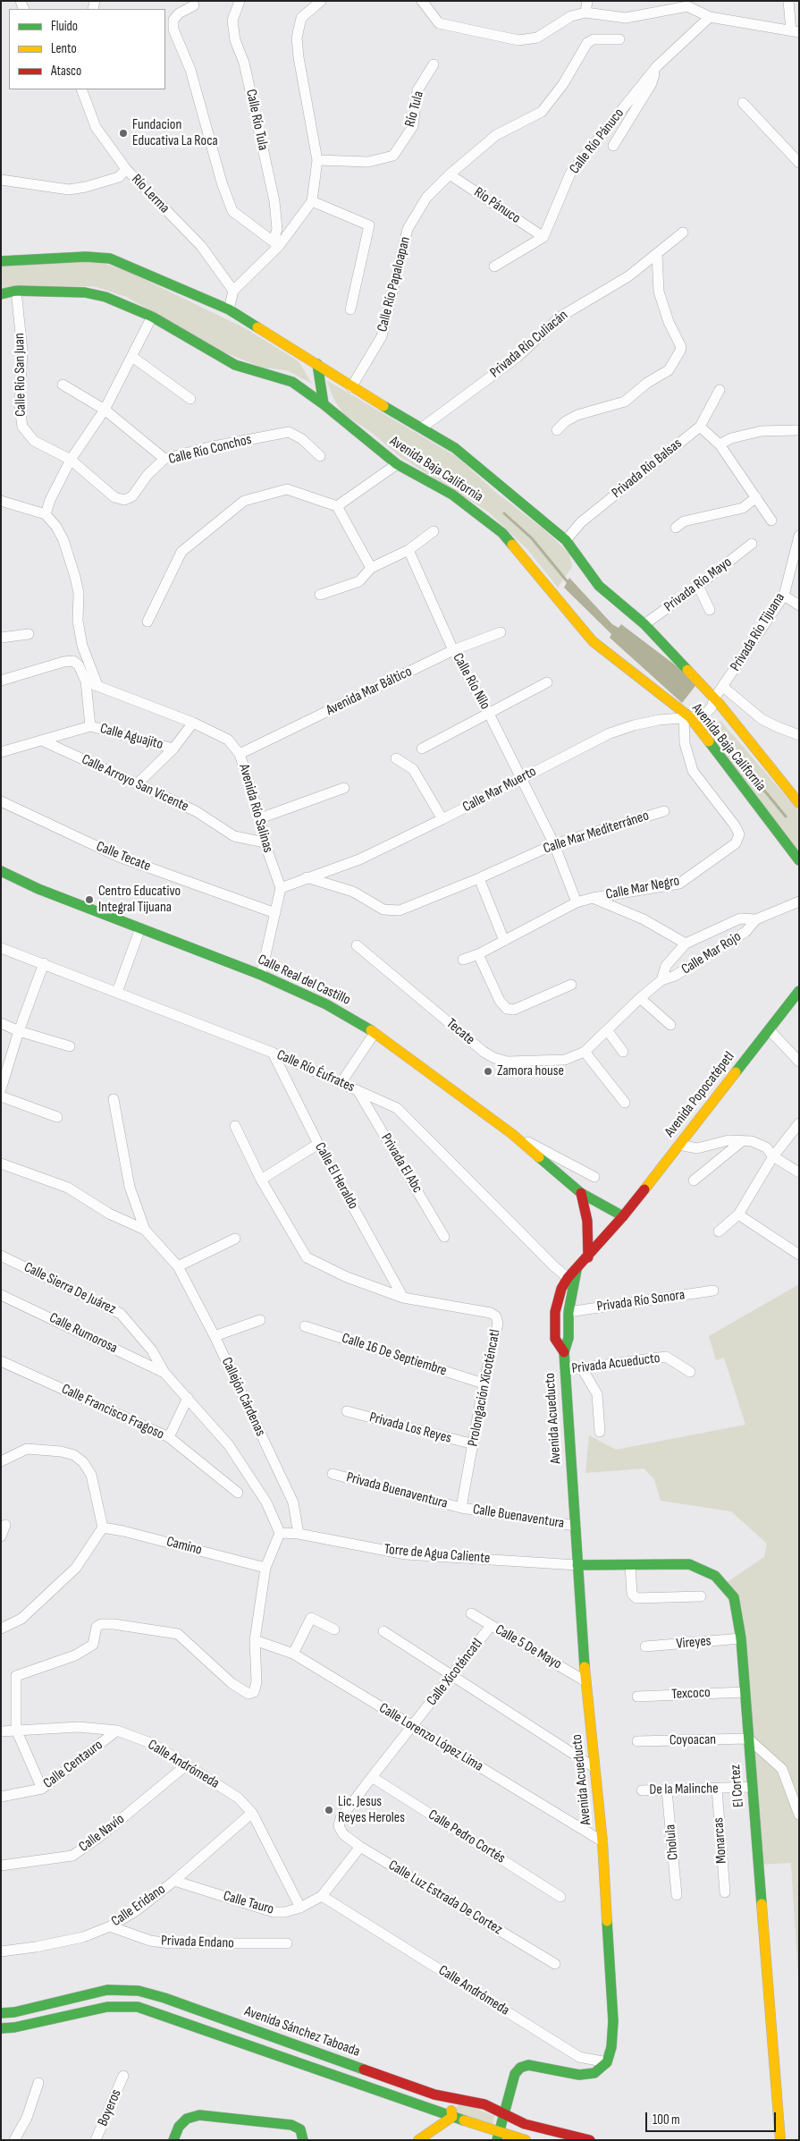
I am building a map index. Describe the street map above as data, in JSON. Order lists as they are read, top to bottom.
{
  "streets": {
    "street": [
      "Río Tula",
      "Calle Río Tula",
      "Calle Río Pánuco",
      "Río Lerma",
      "Río Pánuco",
      "Calle Río Papaloapan",
      "Privada Río Culiacán",
      "Calle Río San Juan",
      "Calle Río Conchos",
      "Privada Río Balsas",
      "Avenida Baja California",
      "Privada Río Mayo",
      "Privada Río Tijuana",
      "Calle Río Nilo",
      "Avenida Mar Báltico",
      "Calle Aguajito",
      "Calle Arroyo San Vicente",
      "Calle Mar Muerto",
      "Avenida Río Salinas",
      "Calle Mar Mediterráneo",
      "Calle Tecate",
      "Calle Mar Negro",
      "Calle Mar Rojo",
      "Calle Real del Castillo",
      "Tecate",
      "Calle Río Éufrates",
      "Avenida Popocatépetl",
      "Privada El Abc",
      "Calle El Heraldo",
      "Calle Sierra De Juárez",
      "Privada Río Sonora",
      "Calle Rumorosa",
      "Calle 16 De Septiembre",
      "Privada Acueducto",
      "Prolongación Xicoténcatl",
      "Callejón Cárdenas",
      "Calle Francisco Fragoso",
      "Avenida Acueducto",
      "Privada Los Reyes",
      "Privada Buenaventura",
      "Calle Buenaventura",
      "Camino",
      "Torre de Agua Caliente",
      "Vireyes",
      "Calle 5 De Mayo",
      "Calle Xicoténcatl",
      "Texcoco",
      "Calle Lorenzo López Lima",
      "Coyoacan",
      "Calle Centauro",
      "Calle Andrómeda",
      "El Cortez",
      "De la Malinche",
      "Calle Navío",
      "Calle Pedro Cortés",
      "Monarcas",
      "Cholula",
      "Calle Luz Estrada De Cortez",
      "Calle Tauro",
      "Calle Eridano",
      "Privada Endano",
      "Avenida Sánchez Taboada",
      "Boyeros"
    ]
  },
  "crossings": [
    ["Calle Río Pánuco", "Río Pánuco"],
    ["Río Pánuco", "Calle Río Papaloapan"],
    ["Calle Río Papaloapan", "Avenida Baja California"],
    ["Privada Río Culiacán", "Avenida Baja California"],
    ["Calle Río San Juan", "Calle Río Conchos"],
    ["Calle Río San Juan", "Avenida Baja California"],
    ["Privada Río Balsas", "Avenida Baja California"],
    ["Avenida Baja California", "Privada Río Mayo"],
    ["Avenida Baja California", "Privada Río Tijuana"],
    ["Avenida Baja California", "Calle Mar Muerto"],
    ["Avenida Baja California", "Calle Mar Negro"],
    ["Privada Río Tijuana", "Calle Mar Muerto"],
    ["Calle Río Nilo", "Avenida Mar Báltico"],
    ["Calle Río Nilo", "Calle Mar Muerto"],
    ["Calle Río Nilo", "Calle Mar Mediterráneo"],
    ["Calle Río Nilo", "Calle Mar Negro"],
    ["Avenida Mar Báltico", "Avenida Río Salinas"],
    ["Calle Arroyo San Vicente", "Avenida Río Salinas"],
    ["Calle Mar Muerto", "Avenida Río Salinas"],
    ["Calle Mar Muerto", "Calle Mar Mediterráneo"],
    ["Calle Mar Muerto", "Calle Mar Negro"],
    ["Calle Mar Rojo", "Tecate"],
    ["Calle Real del Castillo", "Avenida Popocatépetl"],
    ["Calle Real del Castillo", "Avenida Acueducto"],
    ["Calle Río Éufrates", "Privada El Abc"],
    ["Calle Río Éufrates", "Calle El Heraldo"],
    ["Calle Río Éufrates", "Avenida Acueducto"],
    ["Avenida Popocatépetl", "Avenida Acueducto"],
    ["Calle El Heraldo", "Prolongación Xicoténcatl"],
    ["Calle Sierra De Juárez", "Calle Rumorosa"],
    ["Privada Río Sonora", "Avenida Acueducto"],
    ["Calle 16 De Septiembre", "Prolongación Xicoténcatl"],
    ["Privada Acueducto", "Avenida Acueducto"],
    ["Prolongación Xicoténcatl", "Privada Los Reyes"],
    ["Prolongación Xicoténcatl", "Privada Buenaventura"],
    ["Prolongación Xicoténcatl", "Calle Buenaventura"],
    ["Callejón Cárdenas", "Torre de Agua Caliente"],
    ["Avenida Acueducto", "Calle Buenaventura"],
    ["Avenida Acueducto", "Torre de Agua Caliente"],
    ["Avenida Acueducto", "Calle 5 De Mayo"],
    ["Avenida Acueducto", "Calle Lorenzo López Lima"],
    ["Avenida Acueducto", "Calle Andrómeda"],
    ["Avenida Acueducto", "El Cortez"],
    ["Privada Buenaventura", "Calle Buenaventura"],
    ["Torre de Agua Caliente", "El Cortez"],
    ["Vireyes", "El Cortez"],
    ["Calle 5 De Mayo", "Calle Xicoténcatl"],
    ["Calle Xicoténcatl", "Calle Lorenzo López Lima"],
    ["Calle Xicoténcatl", "Calle Pedro Cortés"],
    ["Calle Xicoténcatl", "Calle Luz Estrada De Cortez"],
    ["Texcoco", "El Cortez"],
    ["Coyoacan", "El Cortez"],
    ["Calle Centauro", "Calle Andrómeda"],
    ["Calle Andrómeda", "Calle Navío"],
    ["Calle Andrómeda", "Calle Tauro"],
    ["Calle Andrómeda", "Calle Eridano"],
    ["El Cortez", "De la Malinche"],
    ["De la Malinche", "Monarcas"],
    ["De la Malinche", "Cholula"],
    ["Calle Tauro", "Calle Eridano"],
    ["Calle Eridano", "Privada Endano"]
  ],
  "places": [
    "Fundacion Educativa La Roca",
    "Centro Educativo Integral Tijuana",
    "Zamora house",
    "Lic. Jesus Reyes Heroles"
  ],
  "legend": ["Fluido", "Lento", "Atasco"],
  "scale_bar": "100 m"
}
